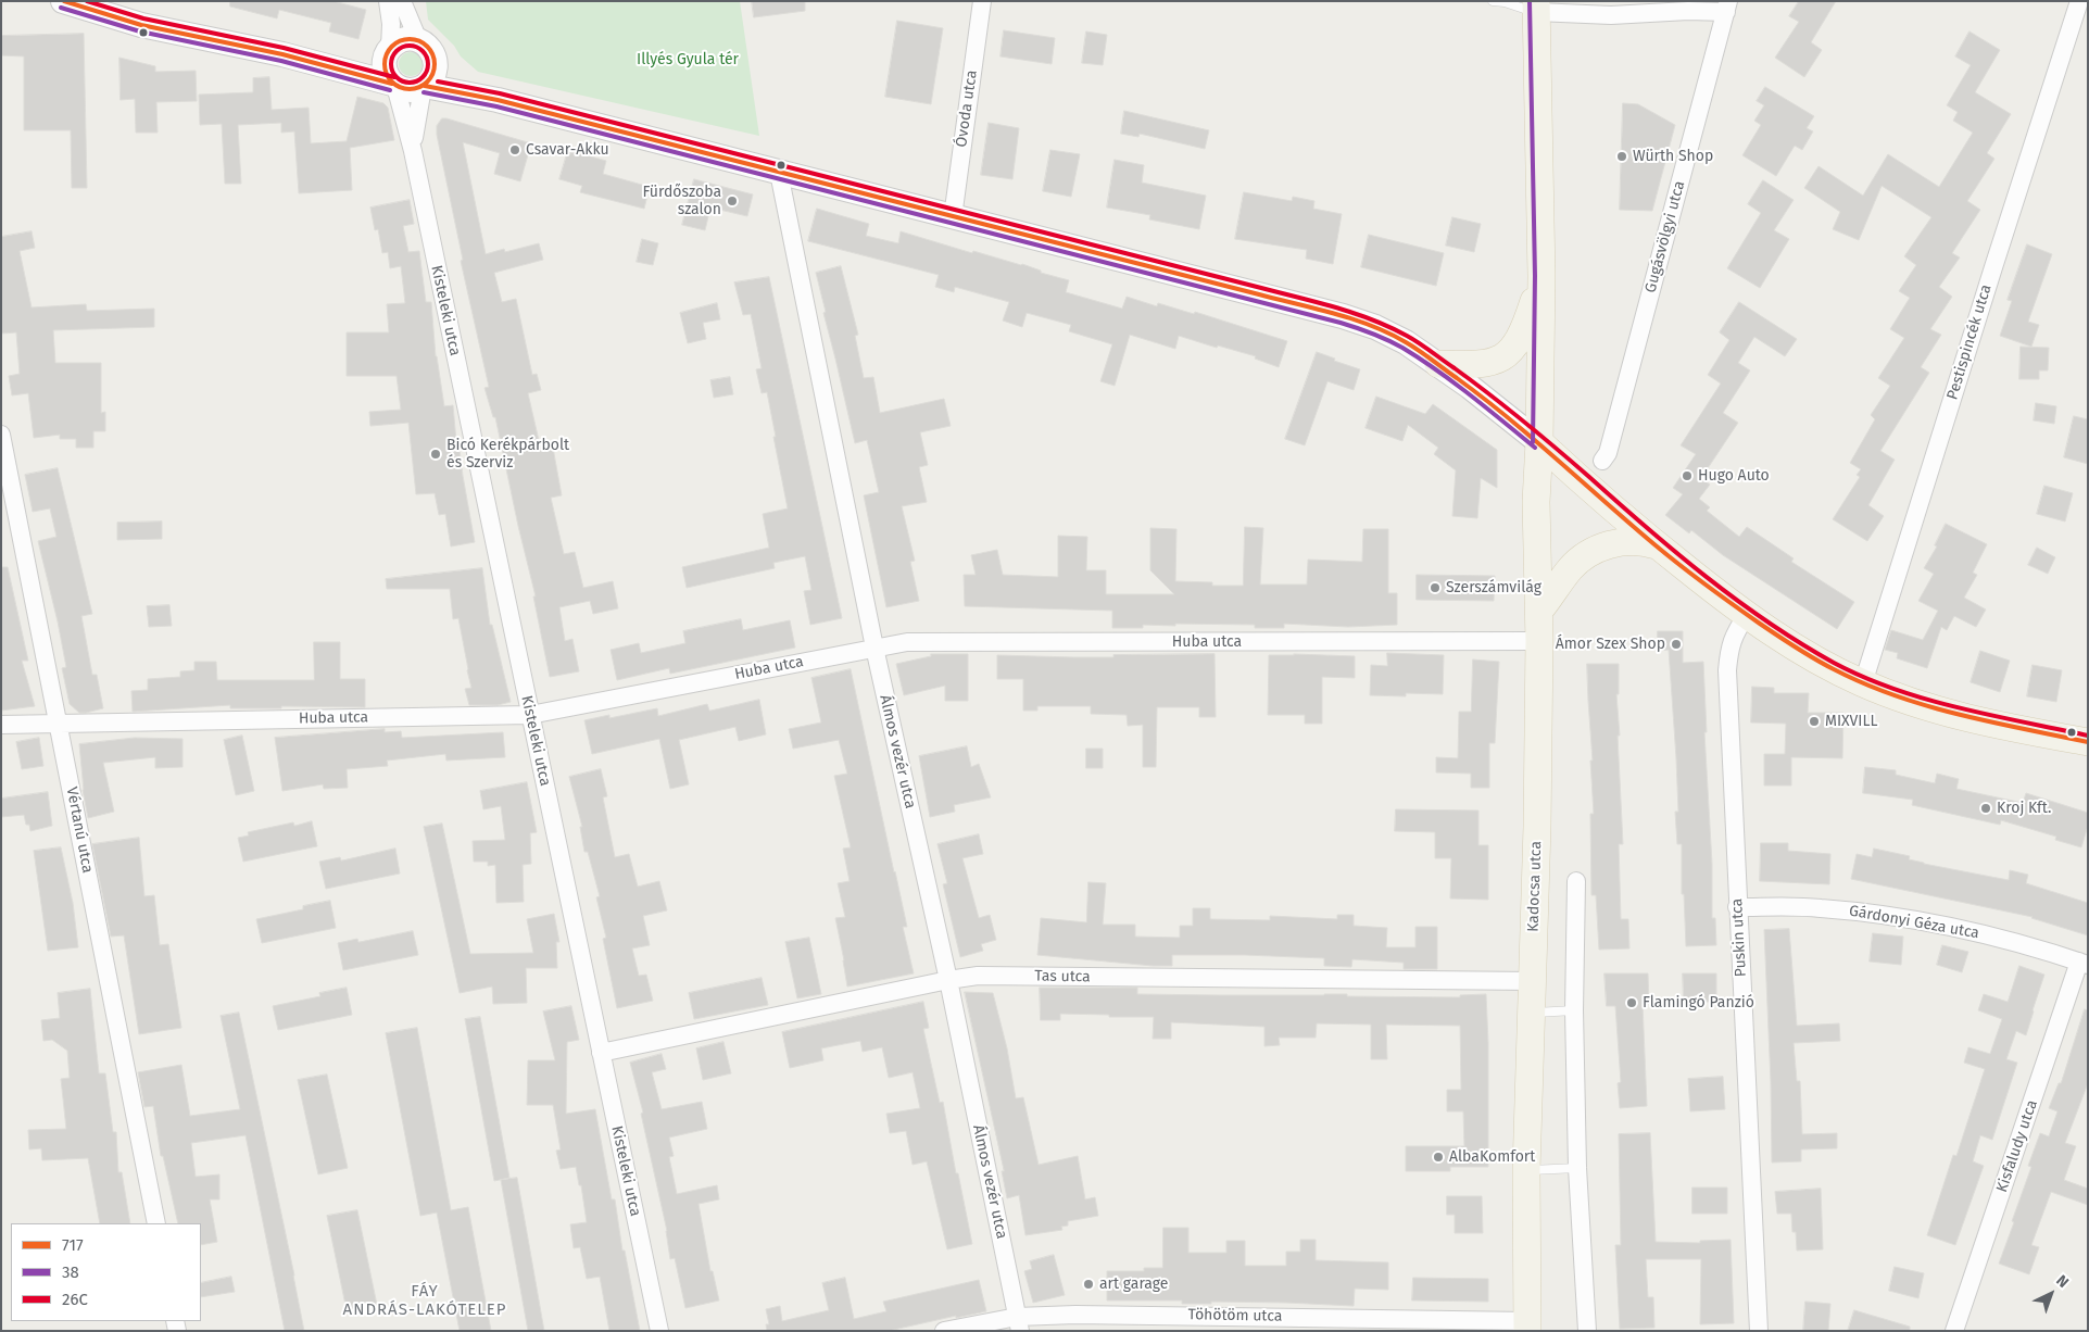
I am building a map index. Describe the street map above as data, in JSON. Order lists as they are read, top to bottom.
{
  "streets": {
    "main road": ["Kadocsa utca"],
    "street": [
      "Óvoda utca",
      "Gugásvölgyi utca",
      "Kisteleki utca",
      "Pestispincék utca",
      "Huba utca",
      "Álmos vezér utca",
      "Vértanú utca",
      "Gárdonyi Géza utca",
      "Puskin utca",
      "Tas utca",
      "Kisfaludy utca",
      "Töhötöm utca"
    ]
  },
  "crossings": [
    ["Gugásvölgyi utca", "Kadocsa utca"],
    ["Kisteleki utca", "Huba utca"],
    ["Kisteleki utca", "Tas utca"],
    ["Huba utca", "Álmos vezér utca"],
    ["Huba utca", "Vértanú utca"],
    ["Huba utca", "Kadocsa utca"],
    ["Álmos vezér utca", "Tas utca"],
    ["Álmos vezér utca", "Töhötöm utca"],
    ["Kadocsa utca", "Tas utca"],
    ["Kadocsa utca", "Töhötöm utca"],
    ["Gárdonyi Géza utca", "Puskin utca"],
    ["Gárdonyi Géza utca", "Kisfaludy utca"]
  ],
  "districts": ["FÁY ANDRÁS-LAKÓTELEP"],
  "parks": ["Illyés Gyula tér"],
  "places": [
    "Csavar-Akku",
    "Würth Shop",
    "Fürdőszoba szalon",
    "Bicó Kerékpárbolt és Szerviz",
    "Hugo Auto",
    "Szerszámvilág",
    "Ámor Szex Shop",
    "MIXVILL",
    "Kroj Kft.",
    "Flamingó Panzió",
    "AlbaKomfort",
    "art garage"
  ],
  "lines": ["transit line 717", "transit line 38", "transit line 26C"],
  "legend": ["717", "38", "26C"],
  "north": "top right"
}
